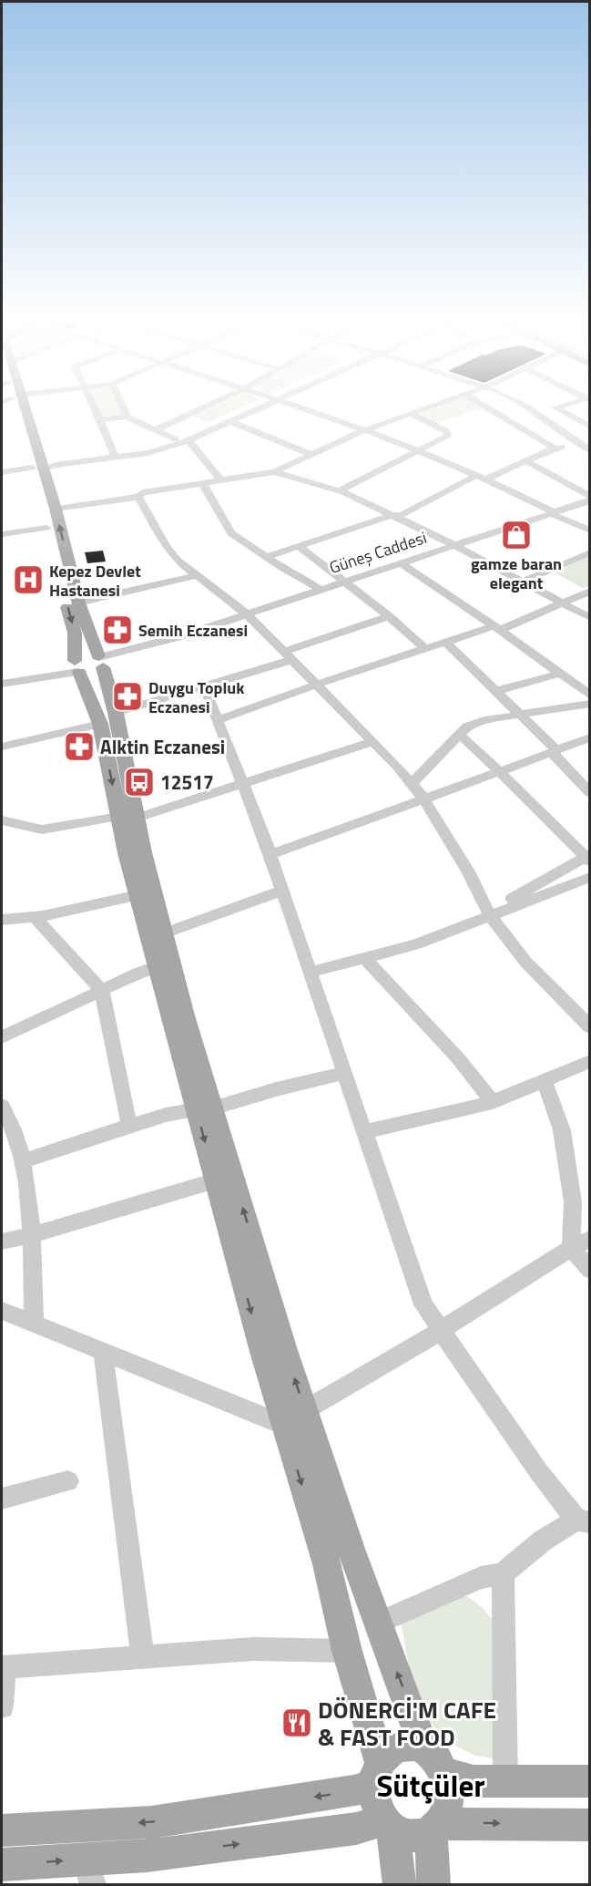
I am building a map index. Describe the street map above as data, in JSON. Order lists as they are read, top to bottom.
{
  "streets": {
    "street": ["Güneş Caddesi"]
  },
  "districts": ["Sütçüler"],
  "places": {
    "shop": ["gamze baran elegant"],
    "hospital": ["Kepez Devlet Hastanesi"],
    "pharmacy": ["Semih Eczanesi", "Duygu Topluk Eczanesi", "Alktin Eczanesi"],
    "bus stop": ["12517"],
    "restaurant": ["DÖNERCİ'M CAFE & FAST FOOD"]
  }
}
